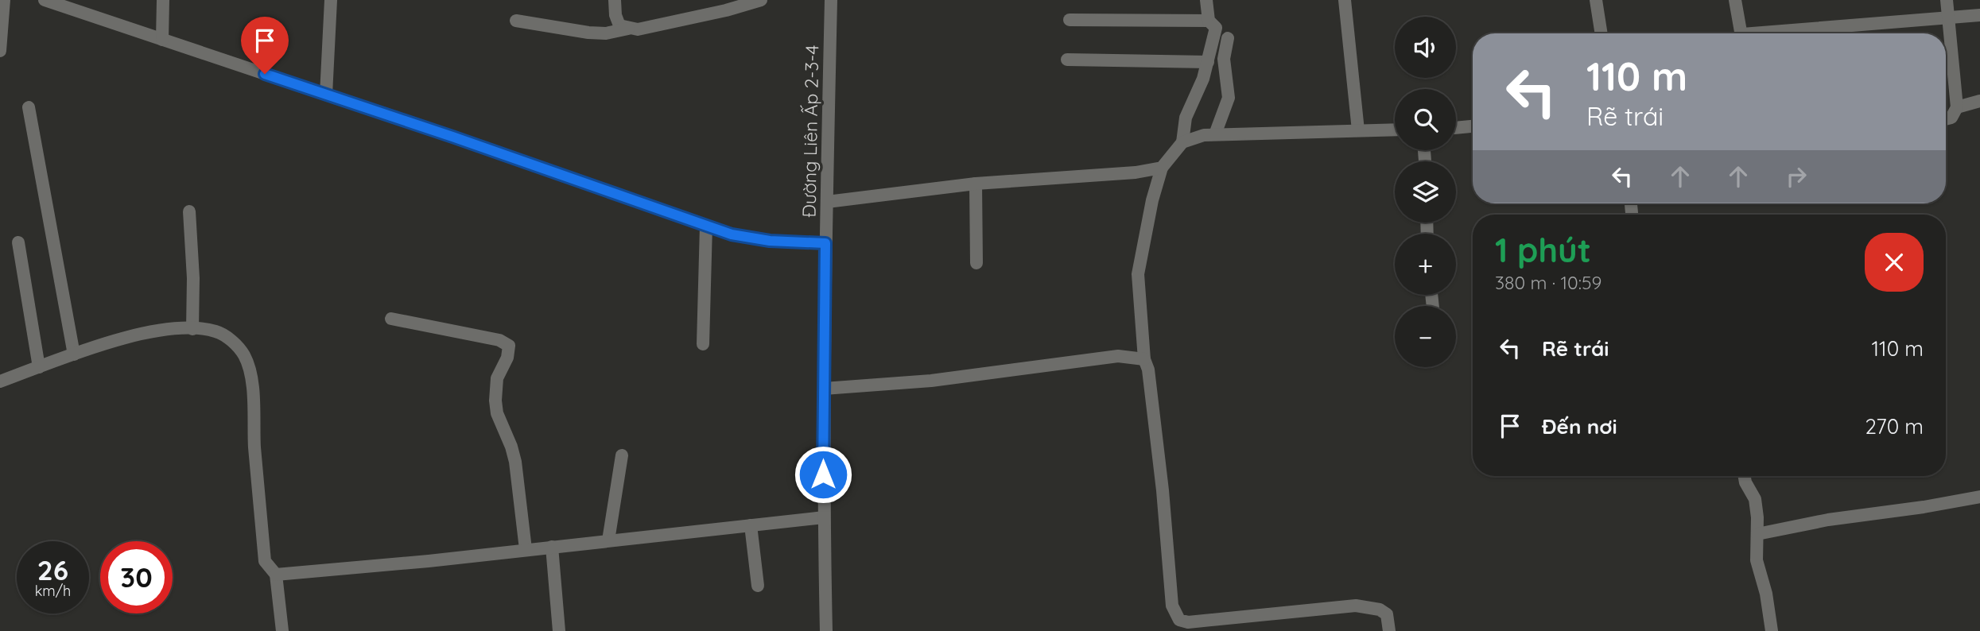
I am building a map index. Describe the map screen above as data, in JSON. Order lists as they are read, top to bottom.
{
  "streets": {
    "street": ["Đường Liên Ấp 2-3-4"]
  },
  "page": {
    "map_buttons": ["+", "−"],
    "turn": ["110 m", "Rẽ trái"],
    "heading": ["1 phút", "380 m · 10:59"],
    "list": [
      {
        "name": "Rẽ trái",
        "value": "110 m"
      },
      {
        "name": "Đến nơi",
        "value": "270 m"
      }
    ],
    "speed": "26 km/h",
    "limit": "30"
  }
}
